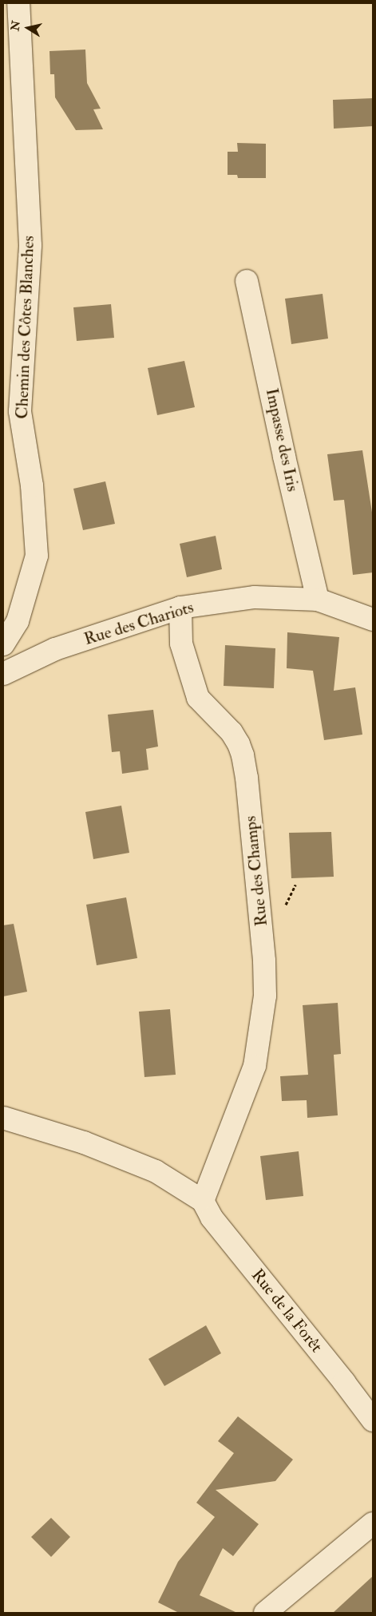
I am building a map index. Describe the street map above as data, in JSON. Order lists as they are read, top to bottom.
{
  "streets": {
    "street": [
      "Chemin des Côtes Blanches",
      "Impasse des Iris",
      "Rue des Chariots",
      "Rue des Champs",
      "Rue de la Forêt"
    ]
  },
  "crossings": [
    ["Impasse des Iris", "Rue des Chariots"],
    ["Rue des Chariots", "Rue des Champs"],
    ["Rue des Champs", "Rue de la Forêt"]
  ],
  "north": "left"
}
